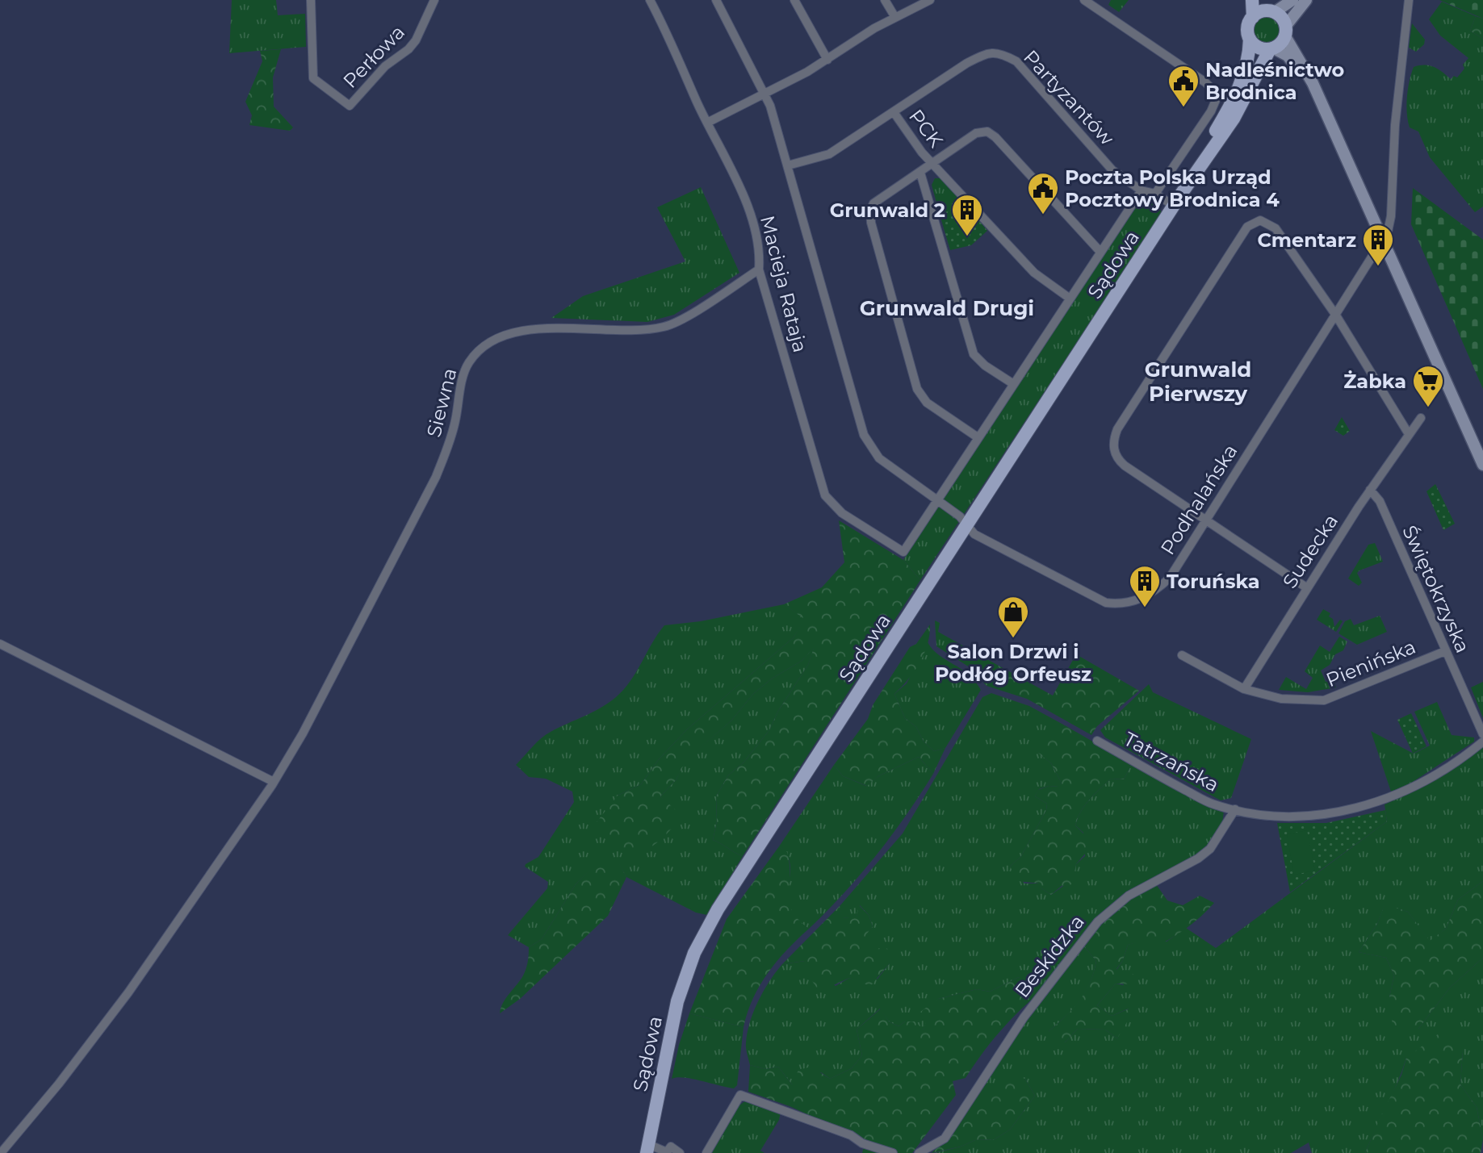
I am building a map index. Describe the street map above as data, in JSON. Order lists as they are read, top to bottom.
{
  "streets": {
    "main road": ["Sądowa"],
    "street": [
      "Perłowa",
      "Partyzantów",
      "PCK",
      "Macieja Rataja",
      "Siewna",
      "Podhalańska",
      "Sudecka",
      "Świętokrzyska",
      "Pienińska",
      "Tatrzańska",
      "Beskidzka"
    ]
  },
  "crossings": [
    ["Partyzantów", "PCK"],
    ["Partyzantów", "Sądowa"],
    ["Partyzantów", "Podhalańska"],
    ["Sądowa", "Podhalańska"],
    ["Macieja Rataja", "Siewna"],
    ["Macieja Rataja", "Podhalańska"],
    ["Sudecka", "Świętokrzyska"],
    ["Sudecka", "Pienińska"],
    ["Świętokrzyska", "Pienińska"],
    ["Tatrzańska", "Beskidzka"]
  ],
  "districts": ["Grunwald Drugi", "Grunwald Pierwszy"],
  "places": {
    "public building": ["Nadleśnictwo Brodnica", "Poczta Polska Urząd Pocztowy Brodnica 4"],
    "building": ["Grunwald 2", "Cmentarz", "Toruńska"],
    "supermarket": ["Żabka"],
    "shop": ["Salon Drzwi i Podłóg Orfeusz"]
  }
}
